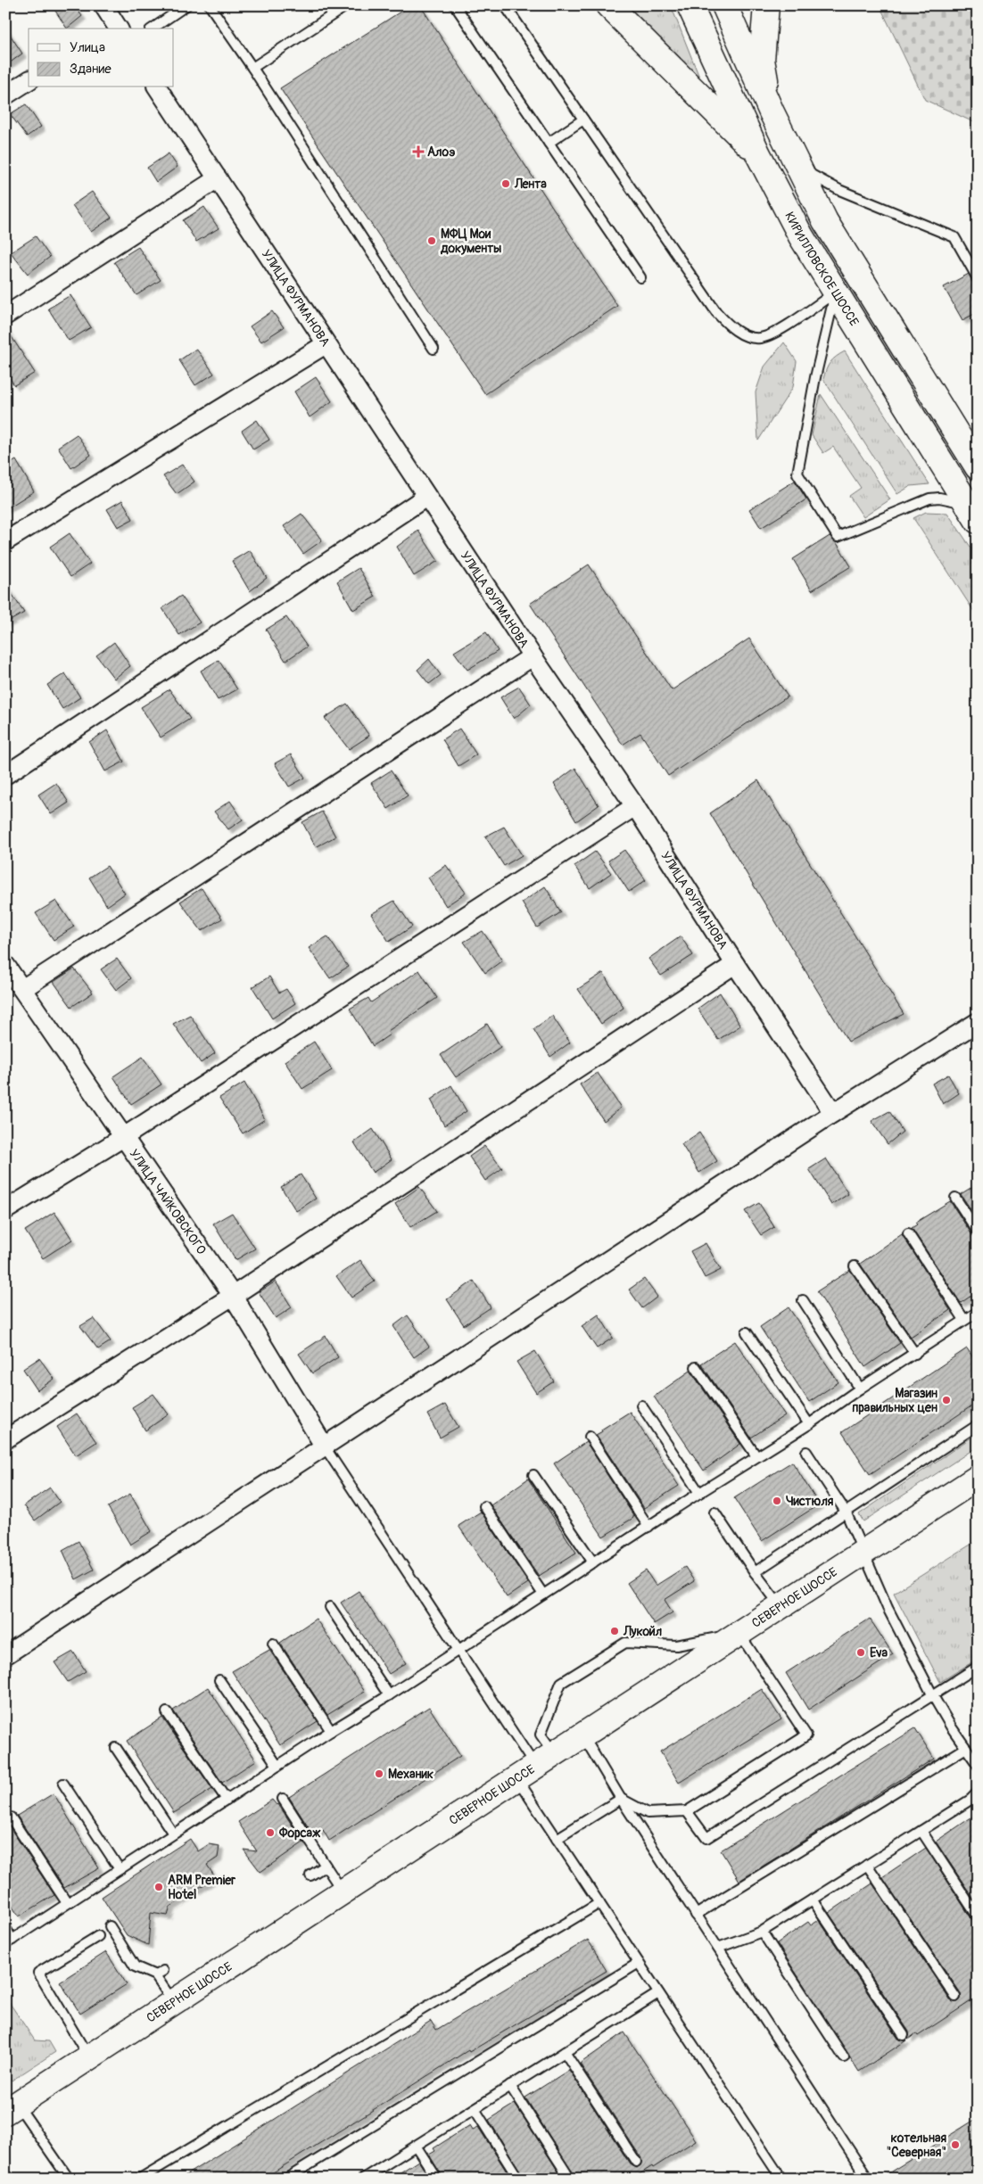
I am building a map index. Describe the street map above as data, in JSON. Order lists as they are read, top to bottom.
{
  "streets": {
    "main road": ["КИРИЛЛОВСКОЕ ШОССЕ", "СЕВЕРНОЕ ШОССЕ"],
    "street": ["УЛИЦА ФУРМАНОВА", "УЛИЦА ЧАЙКОВСКОГО"]
  },
  "places": {
    "health": ["Алоэ"],
    "other": [
      "Лента",
      "МФЦ Мои документы",
      "Магазин правильных цен",
      "Чистюля",
      "Лукойл",
      "Eva",
      "Механик",
      "Форсаж",
      "ARM Premier Hotel",
      "котельная \"Северная\""
    ]
  },
  "legend": ["Улица", "Здание"]
}
